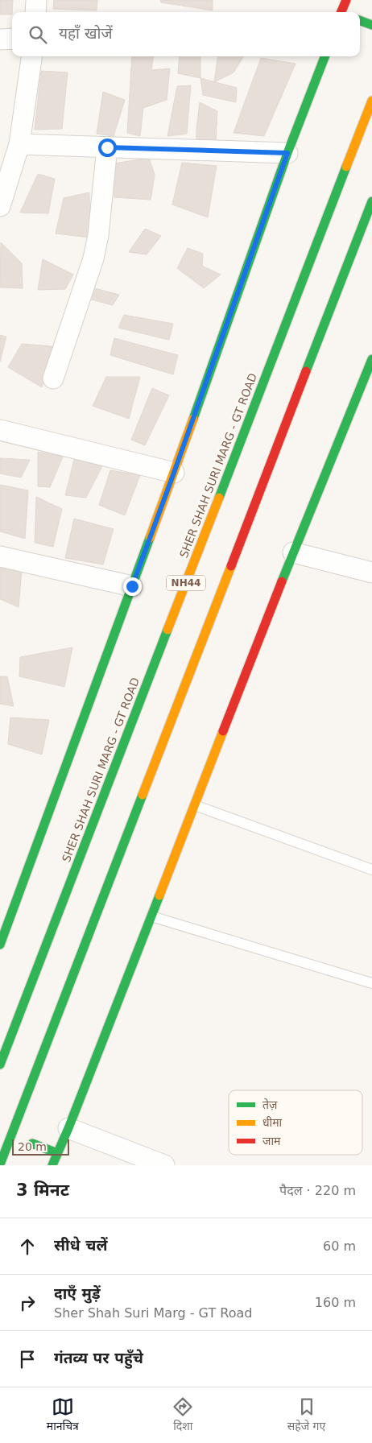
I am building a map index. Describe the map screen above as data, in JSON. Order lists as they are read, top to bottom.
{
  "streets": {
    "main road": ["SHER SHAH SURI MARG - GT ROAD", "NH44"]
  },
  "legend": ["तेज़", "धीमा", "जाम"],
  "scale_bar": "20 m",
  "page": {
    "search": "यहाँ खोजें",
    "scale": "20 m",
    "heading": ["3 मिनट", "पैदल · 220 m"],
    "list": [
      ["सीधे चलें", "60 m"],
      ["दाएँ मुड़ें", "Sher Shah Suri Marg - GT Road", "160 m"],
      "गंतव्य पर पहुँचे"
    ],
    "nav": ["मानचित्र", "दिशा", "सहेजे गए"]
  }
}
